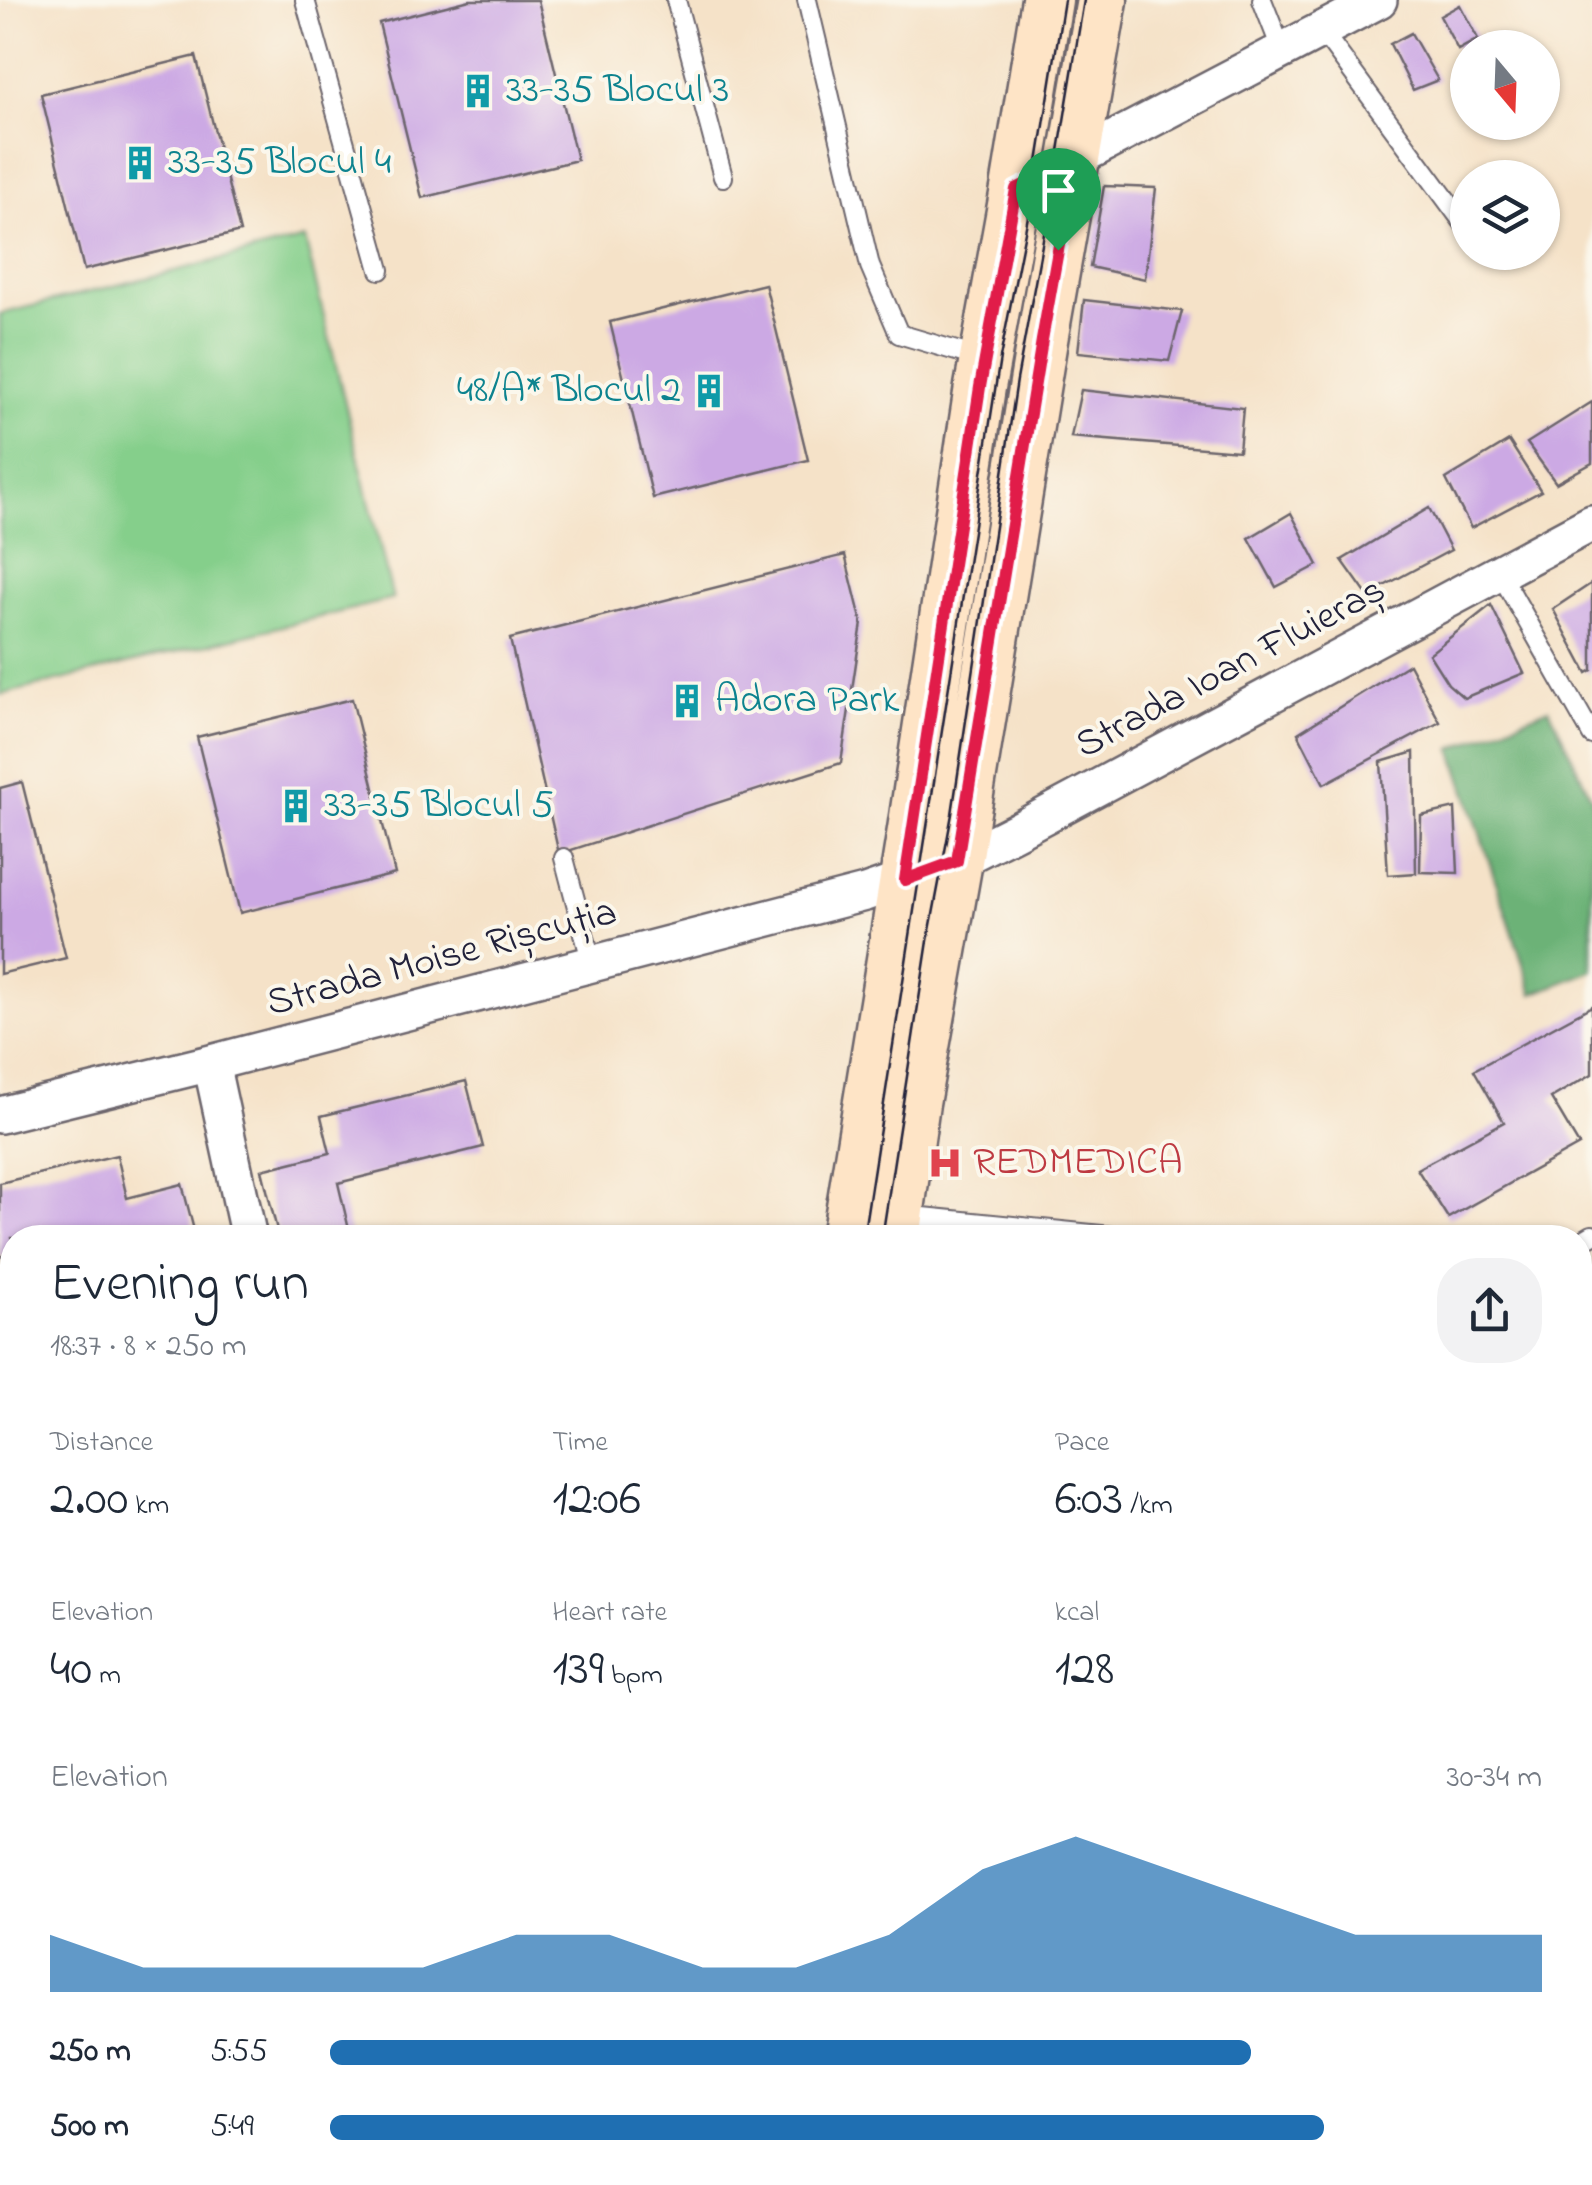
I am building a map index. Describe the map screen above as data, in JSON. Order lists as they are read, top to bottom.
{
  "streets": {
    "street": ["Strada Ioan Fluieraș", "Strada Moise Rișcuția"]
  },
  "crossings": [
    ["Strada Ioan Fluieraș", "Strada Moise Rișcuția"]
  ],
  "places": {
    "building": [
      "33-35 Blocul 3",
      "33-35 Blocul 4",
      "48/A* Blocul 2",
      "Adora Park",
      "33-35 Blocul 5"
    ],
    "hospital": ["REDMEDICA"]
  },
  "north": "bottom",
  "page": {
    "heading": ["Evening run", "18:37 · 8 × 250 m"],
    "stats": [
      ["Distance", "2.00 km"],
      ["Time", "12:06"],
      ["Pace", "6:03 /km"],
      ["Elevation", "40 m"],
      ["Heart rate", "139 bpm"],
      ["kcal", "128"]
    ],
    "chart": ["Elevation", "30–34 m"],
    "list": [
      {
        "name": "250 m",
        "note": "5:55"
      },
      {
        "name": "500 m",
        "note": "5:49"
      }
    ]
  }
}
